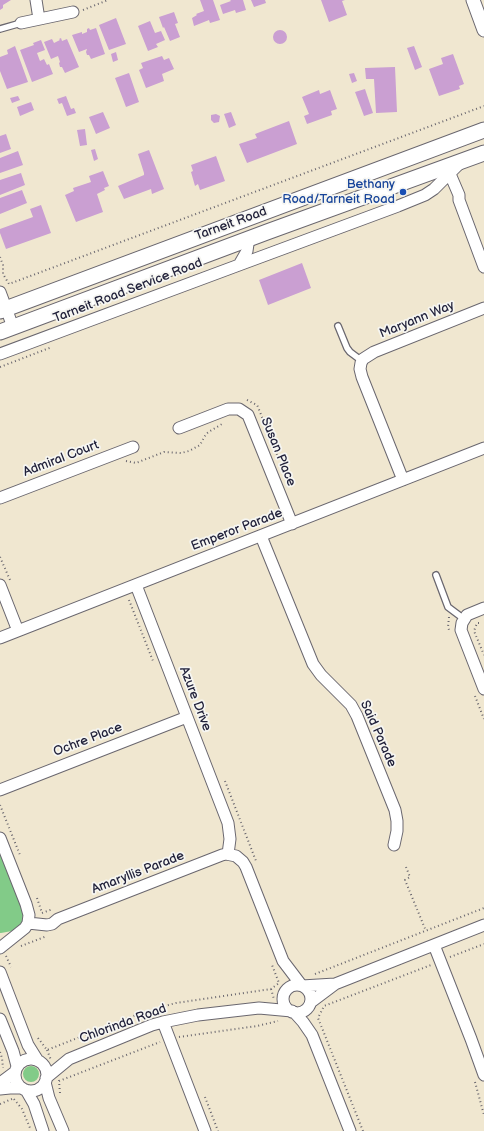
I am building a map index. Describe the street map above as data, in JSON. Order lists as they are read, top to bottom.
{
  "streets": {
    "main road": ["Tarneit Road"],
    "street": [
      "Tarneit Road Service Road",
      "Maryann Way",
      "Susan Place",
      "Admiral Court",
      "Emperor Parade",
      "Azure Drive",
      "Said Parade",
      "Ochre Place",
      "Amaryllis Parade",
      "Chlorinda Road"
    ]
  },
  "crossings": [
    ["Tarneit Road", "Tarneit Road Service Road"],
    ["Susan Place", "Emperor Parade"],
    ["Emperor Parade", "Azure Drive"],
    ["Emperor Parade", "Said Parade"],
    ["Azure Drive", "Ochre Place"],
    ["Azure Drive", "Amaryllis Parade"]
  ],
  "places": ["Bethany Road/Tarneit Road"]
}
